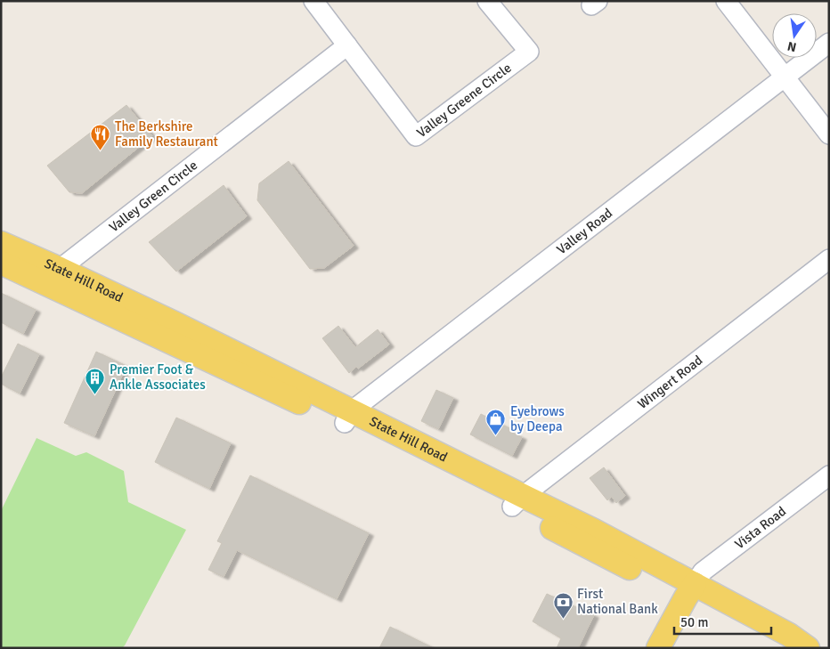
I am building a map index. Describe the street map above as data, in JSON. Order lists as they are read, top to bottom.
{
  "streets": {
    "main road": ["State Hill Road"],
    "street": [
      "Valley Greene Circle",
      "Valley Green Circle",
      "Valley Road",
      "Wingert Road",
      "Vista Road"
    ]
  },
  "crossings": [
    ["Valley Greene Circle", "Valley Green Circle"],
    ["Valley Green Circle", "State Hill Road"],
    ["Valley Road", "State Hill Road"],
    ["State Hill Road", "Wingert Road"],
    ["State Hill Road", "Vista Road"]
  ],
  "places": {
    "restaurant": ["The Berkshire Family Restaurant"],
    "building": ["Premier Foot & Ankle Associates"],
    "shop": ["Eyebrows by Deepa"],
    "bank": ["First National Bank"]
  },
  "scale_bar": "50 m",
  "north": "bottom"
}
